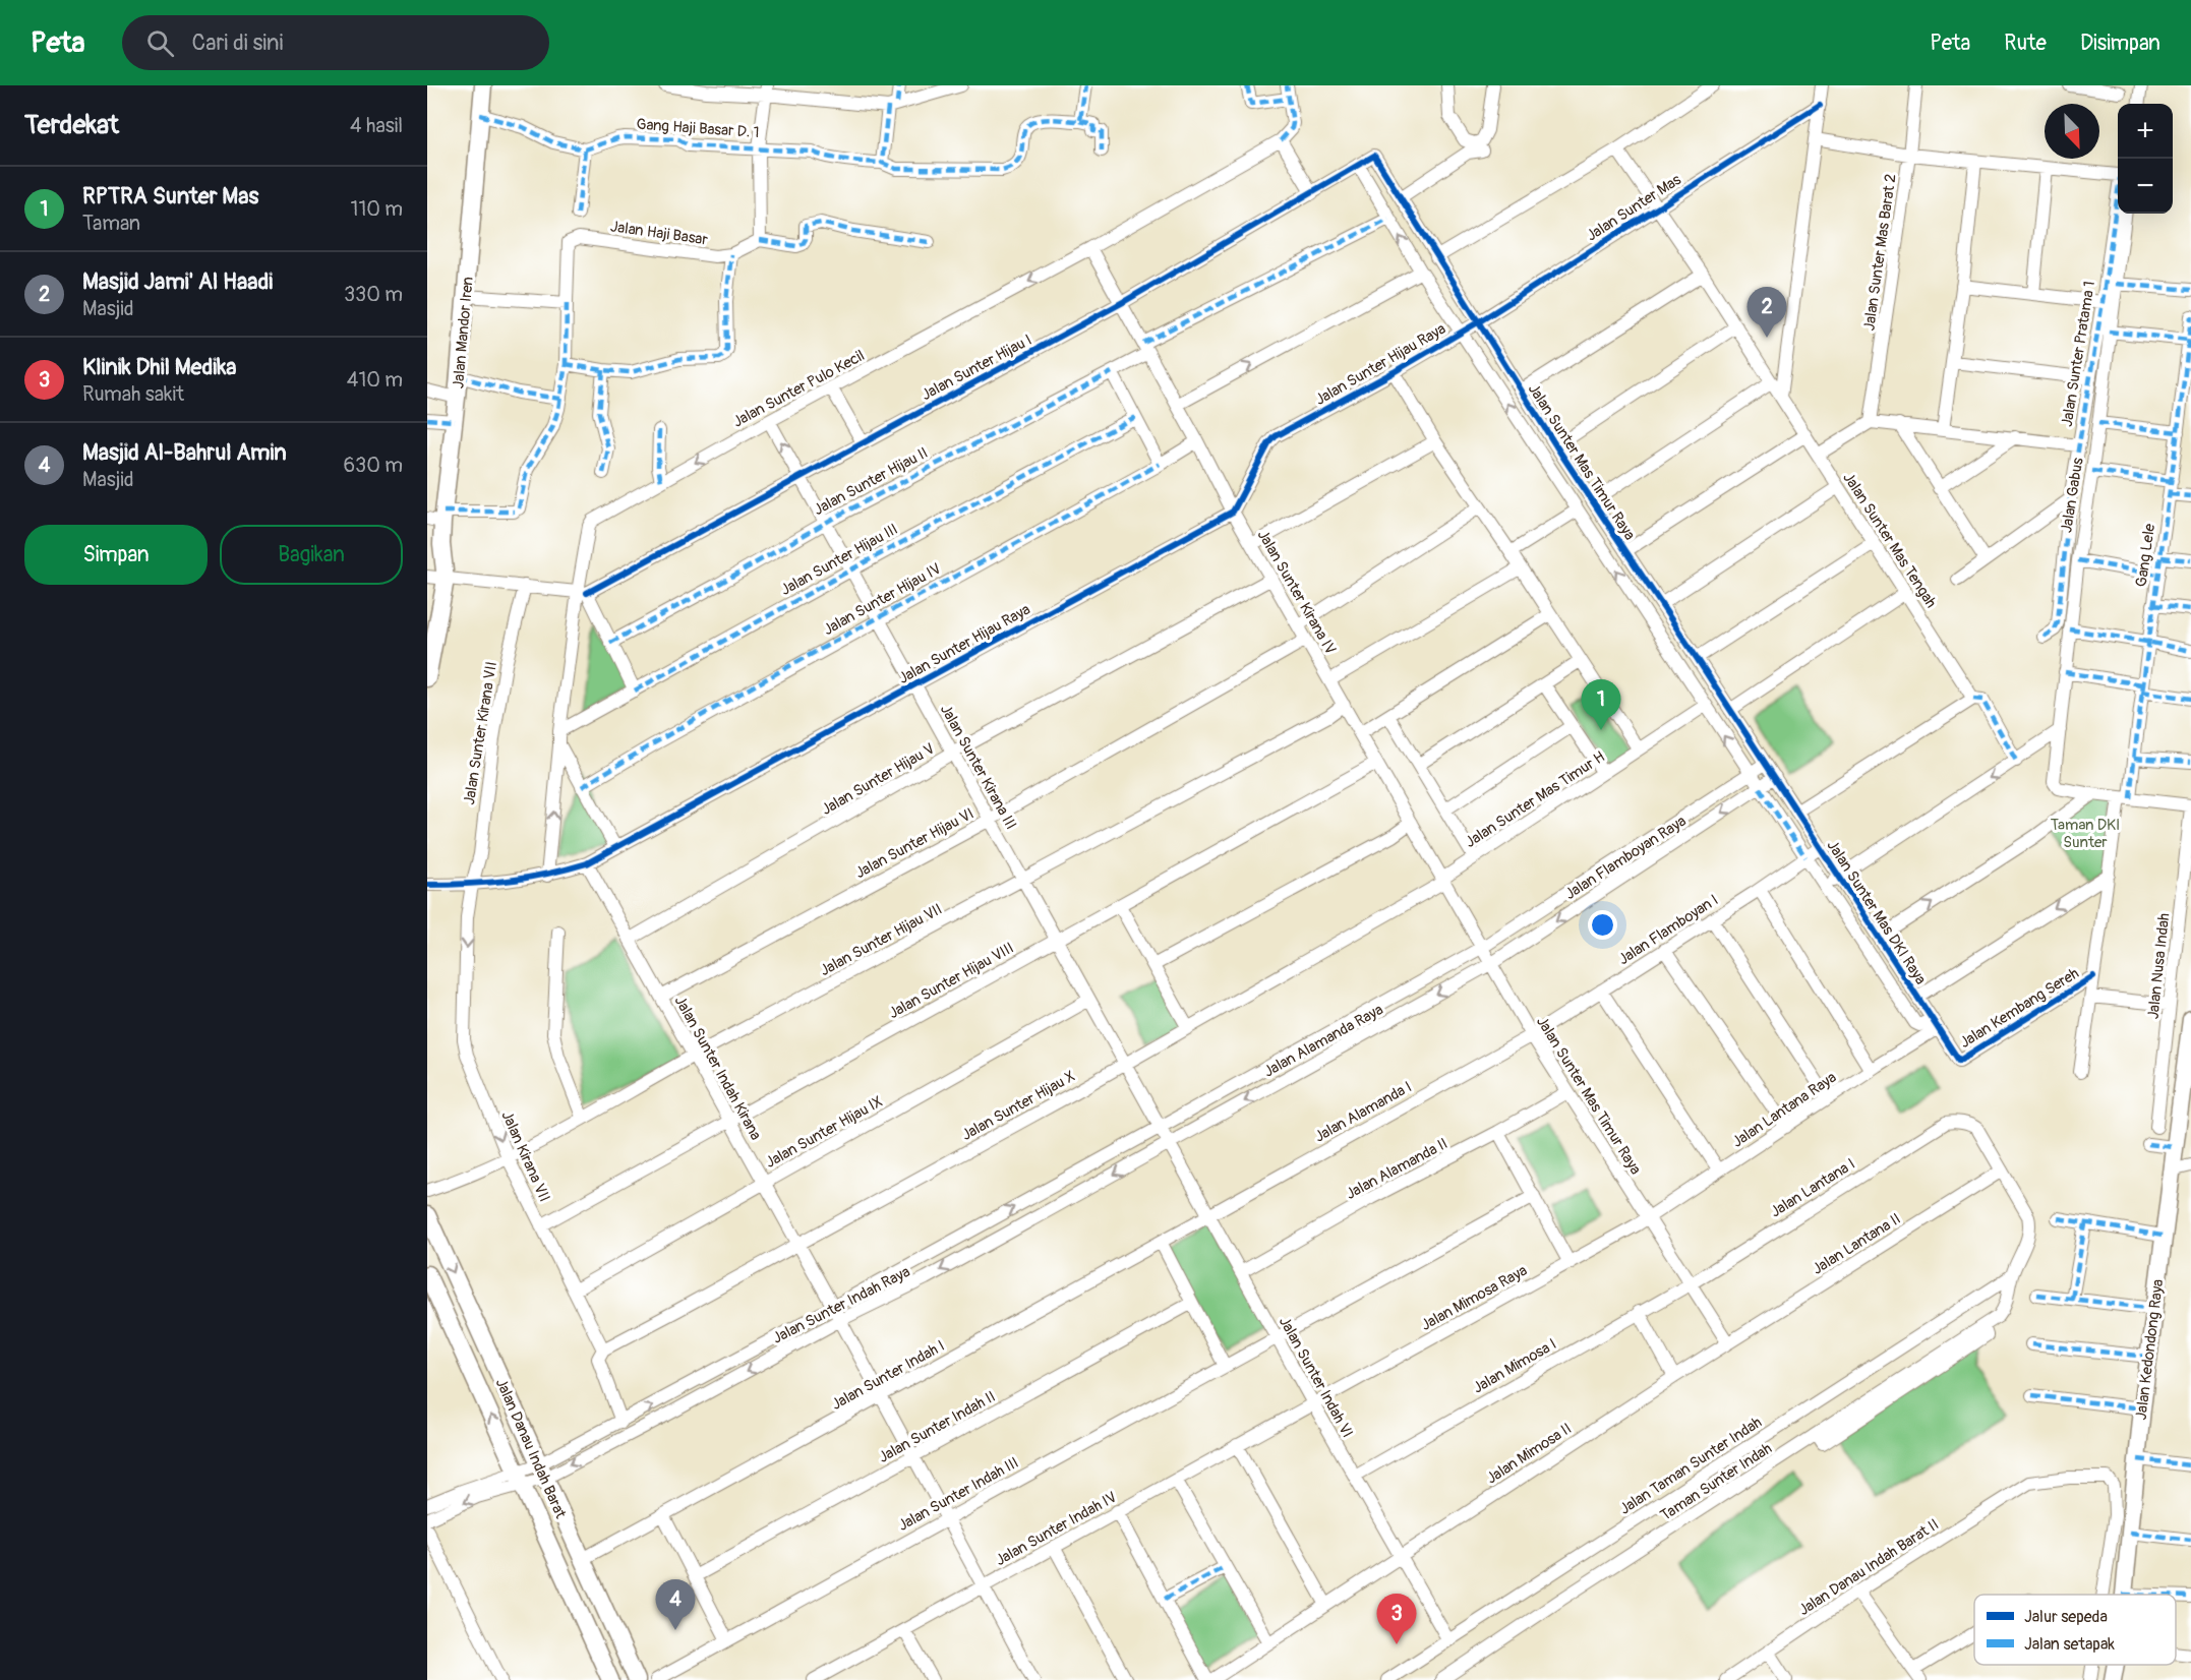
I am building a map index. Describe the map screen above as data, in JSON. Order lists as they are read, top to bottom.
{
  "streets": {
    "street": [
      "Gang Haji Basar D. 1",
      "Jalan Sunter Mas",
      "Jalan Haji Basar",
      "Jalan Sunter Mas Barat 2",
      "Jalan Mandor Iren",
      "Jalan Sunter Pratama 1",
      "Jalan Sunter Hijau Raya",
      "Jalan Sunter Hijau I",
      "Jalan Sunter Pulo Kecil",
      "Jalan Sunter Mas Timur Raya",
      "Jalan Sunter Hijau II",
      "Jalan Gabus",
      "Jalan Sunter Mas Tengah",
      "Gang Lele",
      "Jalan Sunter Hijau III",
      "Jalan Sunter Kirana IV",
      "Jalan Sunter Hijau IV",
      "Jalan Sunter Kirana VII",
      "Jalan Sunter Kirana III",
      "Jalan Sunter Hijau V",
      "Jalan Sunter Mas Timur H",
      "Jalan Sunter Hijau VI",
      "Jalan Flamboyan Raya",
      "Jalan Sunter Mas DKI Raya",
      "Jalan Flamboyan I",
      "Jalan Sunter Hijau VII",
      "Jalan Nusa Indah",
      "Jalan Sunter Hijau VIII",
      "Jalan Kembang Sereh",
      "Jalan Alamanda Raya",
      "Jalan Sunter Indah Kirana",
      "Jalan Sunter Hijau X",
      "Jalan Lantana Raya",
      "Jalan Alamanda I",
      "Jalan Sunter Hijau IX",
      "Jalan Kirana VII",
      "Jalan Alamanda II",
      "Jalan Lantana I",
      "Jalan Lantana II",
      "Jalan Mimosa Raya",
      "Jalan Sunter Indah Raya",
      "Jalan Kedondong Raya",
      "Jalan Mimosa I",
      "Jalan Sunter Indah I",
      "Jalan Sunter Indah VI",
      "Jalan Sunter Indah II",
      "Jalan Danau Indah Barat",
      "Jalan Mimosa II",
      "Jalan Taman Sunter Indah",
      "Taman Sunter Indah",
      "Jalan Sunter Indah III",
      "Jalan Sunter Indah IV",
      "Jalan Danau Indah Barat II"
    ]
  },
  "crossings": [
    ["Jalan Sunter Mas", "Jalan Sunter Hijau Raya"],
    ["Jalan Sunter Mas", "Jalan Sunter Mas Timur Raya"],
    ["Jalan Sunter Mas", "Jalan Sunter Mas Tengah"],
    ["Jalan Sunter Hijau Raya", "Jalan Sunter Pulo Kecil"],
    ["Jalan Sunter Hijau Raya", "Jalan Sunter Mas Timur Raya"],
    ["Jalan Sunter Hijau Raya", "Jalan Sunter Kirana IV"],
    ["Jalan Sunter Hijau Raya", "Jalan Sunter Kirana VII"],
    ["Jalan Sunter Hijau Raya", "Jalan Sunter Kirana III"],
    ["Jalan Sunter Hijau Raya", "Jalan Sunter Indah Kirana"],
    ["Jalan Sunter Hijau Raya", "Jalan Kirana VII"],
    ["Jalan Sunter Hijau I", "Jalan Sunter Pulo Kecil"],
    ["Jalan Sunter Hijau I", "Jalan Sunter Mas Timur Raya"],
    ["Jalan Sunter Hijau I", "Jalan Sunter Kirana IV"],
    ["Jalan Sunter Hijau I", "Jalan Sunter Kirana III"],
    ["Jalan Sunter Pulo Kecil", "Jalan Sunter Hijau III"],
    ["Jalan Sunter Pulo Kecil", "Jalan Sunter Kirana IV"],
    ["Jalan Sunter Pulo Kecil", "Jalan Sunter Kirana III"],
    ["Jalan Sunter Mas Timur Raya", "Jalan Sunter Hijau II"],
    ["Jalan Sunter Mas Timur Raya", "Jalan Sunter Kirana IV"],
    ["Jalan Sunter Mas Timur Raya", "Jalan Sunter Mas Timur H"],
    ["Jalan Sunter Mas Timur Raya", "Jalan Flamboyan Raya"],
    ["Jalan Sunter Mas Timur Raya", "Jalan Sunter Mas DKI Raya"],
    ["Jalan Sunter Mas Timur Raya", "Jalan Flamboyan I"],
    ["Jalan Sunter Mas Timur Raya", "Jalan Alamanda Raya"],
    ["Jalan Sunter Mas Timur Raya", "Jalan Lantana Raya"],
    ["Jalan Sunter Mas Timur Raya", "Jalan Alamanda I"],
    ["Jalan Sunter Mas Timur Raya", "Jalan Alamanda II"],
    ["Jalan Sunter Mas Timur Raya", "Jalan Lantana I"],
    ["Jalan Sunter Mas Timur Raya", "Jalan Lantana II"],
    ["Jalan Sunter Mas Timur Raya", "Jalan Mimosa Raya"],
    ["Jalan Sunter Mas Timur Raya", "Jalan Mimosa I"],
    ["Jalan Sunter Mas Timur Raya", "Jalan Mimosa II"],
    ["Jalan Sunter Hijau II", "Jalan Sunter Kirana IV"],
    ["Jalan Sunter Hijau II", "Jalan Sunter Kirana III"],
    ["Gang Lele", "Jalan Kembang Sereh"],
    ["Jalan Sunter Hijau III", "Jalan Sunter Kirana III"],
    ["Jalan Sunter Kirana IV", "Jalan Sunter Hijau IV"],
    ["Jalan Sunter Kirana IV", "Jalan Sunter Hijau V"],
    ["Jalan Sunter Kirana IV", "Jalan Sunter Mas Timur H"],
    ["Jalan Sunter Kirana IV", "Jalan Sunter Hijau VI"],
    ["Jalan Sunter Kirana IV", "Jalan Flamboyan Raya"],
    ["Jalan Sunter Kirana IV", "Jalan Sunter Hijau VII"],
    ["Jalan Sunter Kirana IV", "Jalan Sunter Hijau VIII"],
    ["Jalan Sunter Kirana IV", "Jalan Alamanda Raya"],
    ["Jalan Sunter Kirana IV", "Jalan Sunter Hijau X"],
    ["Jalan Sunter Hijau IV", "Jalan Sunter Kirana III"],
    ["Jalan Sunter Kirana VII", "Jalan Kirana VII"],
    ["Jalan Sunter Kirana III", "Jalan Sunter Hijau V"],
    ["Jalan Sunter Kirana III", "Jalan Sunter Hijau VI"],
    ["Jalan Sunter Kirana III", "Jalan Sunter Hijau VII"],
    ["Jalan Sunter Kirana III", "Jalan Sunter Hijau VIII"],
    ["Jalan Sunter Kirana III", "Jalan Alamanda Raya"],
    ["Jalan Sunter Kirana III", "Jalan Sunter Hijau X"],
    ["Jalan Sunter Kirana III", "Jalan Sunter Hijau IX"],
    ["Jalan Sunter Kirana III", "Jalan Sunter Indah Raya"],
    ["Jalan Sunter Kirana III", "Jalan Sunter Indah VI"],
    ["Jalan Sunter Hijau V", "Jalan Sunter Indah Kirana"],
    ["Jalan Sunter Mas Timur H", "Jalan Sunter Hijau X"],
    ["Jalan Sunter Hijau VI", "Jalan Sunter Indah Kirana"],
    ["Jalan Flamboyan Raya", "Jalan Sunter Mas DKI Raya"],
    ["Jalan Flamboyan Raya", "Jalan Alamanda Raya"],
    ["Jalan Sunter Mas DKI Raya", "Jalan Flamboyan I"],
    ["Jalan Sunter Mas DKI Raya", "Jalan Kembang Sereh"],
    ["Jalan Sunter Mas DKI Raya", "Jalan Lantana Raya"],
    ["Jalan Flamboyan I", "Jalan Alamanda I"],
    ["Jalan Sunter Hijau VII", "Jalan Sunter Indah Kirana"],
    ["Jalan Sunter Hijau VII", "Jalan Kirana VII"],
    ["Jalan Sunter Hijau VIII", "Jalan Sunter Indah Kirana"],
    ["Jalan Sunter Hijau VIII", "Jalan Kirana VII"],
    ["Jalan Alamanda Raya", "Jalan Sunter Indah Raya"],
    ["Jalan Alamanda Raya", "Jalan Sunter Indah VI"],
    ["Jalan Sunter Indah Kirana", "Jalan Sunter Hijau X"],
    ["Jalan Sunter Indah Kirana", "Jalan Sunter Hijau IX"],
    ["Jalan Sunter Indah Kirana", "Jalan Sunter Indah Raya"],
    ["Jalan Sunter Indah Kirana", "Jalan Sunter Indah I"],
    ["Jalan Sunter Indah Kirana", "Jalan Sunter Indah II"],
    ["Jalan Sunter Indah Kirana", "Jalan Sunter Indah III"],
    ["Jalan Sunter Indah Kirana", "Jalan Sunter Indah IV"],
    ["Jalan Sunter Hijau X", "Jalan Kirana VII"],
    ["Jalan Lantana Raya", "Jalan Mimosa Raya"],
    ["Jalan Alamanda I", "Jalan Sunter Indah I"],
    ["Jalan Alamanda I", "Jalan Sunter Indah VI"],
    ["Jalan Sunter Hijau IX", "Jalan Kirana VII"],
    ["Jalan Kirana VII", "Jalan Sunter Indah Raya"],
    ["Jalan Alamanda II", "Jalan Sunter Indah VI"],
    ["Jalan Lantana I", "Jalan Lantana II"],
    ["Jalan Lantana I", "Jalan Mimosa I"],
    ["Jalan Lantana II", "Jalan Mimosa II"],
    ["Jalan Mimosa Raya", "Jalan Sunter Indah VI"],
    ["Jalan Mimosa Raya", "Jalan Sunter Indah IV"],
    ["Jalan Sunter Indah Raya", "Jalan Sunter Indah VI"],
    ["Jalan Sunter Indah Raya", "Jalan Danau Indah Barat"],
    ["Jalan Mimosa I", "Jalan Sunter Indah VI"],
    ["Jalan Sunter Indah I", "Jalan Sunter Indah VI"],
    ["Jalan Sunter Indah I", "Jalan Danau Indah Barat"],
    ["Jalan Sunter Indah VI", "Jalan Mimosa II"],
    ["Jalan Sunter Indah VI", "Jalan Taman Sunter Indah"],
    ["Jalan Sunter Indah VI", "Jalan Sunter Indah III"],
    ["Jalan Sunter Indah VI", "Jalan Sunter Indah IV"],
    ["Jalan Taman Sunter Indah", "Taman Sunter Indah"]
  ],
  "parks": ["Taman DKI Sunter"],
  "legend": ["Jalur sepeda", "Jalan setapak"],
  "north": "bottom right",
  "page": {
    "header": "Peta",
    "search": "Cari di sini",
    "nav": ["Peta", "Rute", "Disimpan"],
    "heading": ["Terdekat", "4 hasil"],
    "map_buttons": ["+", "−"],
    "list": [
      {
        "mark": "1",
        "name": "RPTRA Sunter Mas",
        "note": "Taman",
        "value": "110 m"
      },
      {
        "mark": "2",
        "name": "Masjid Jami' Al Haadi",
        "note": "Masjid",
        "value": "330 m"
      },
      {
        "mark": "3",
        "name": "Klinik Dhil Medika",
        "note": "Rumah sakit",
        "value": "410 m"
      },
      {
        "mark": "4",
        "name": "Masjid Al-Bahrul Amin",
        "note": "Masjid",
        "value": "630 m"
      }
    ],
    "pins": [
      "2",
      "1",
      "4",
      "3"
    ],
    "buttons": ["Simpan", "Bagikan"]
  }
}
